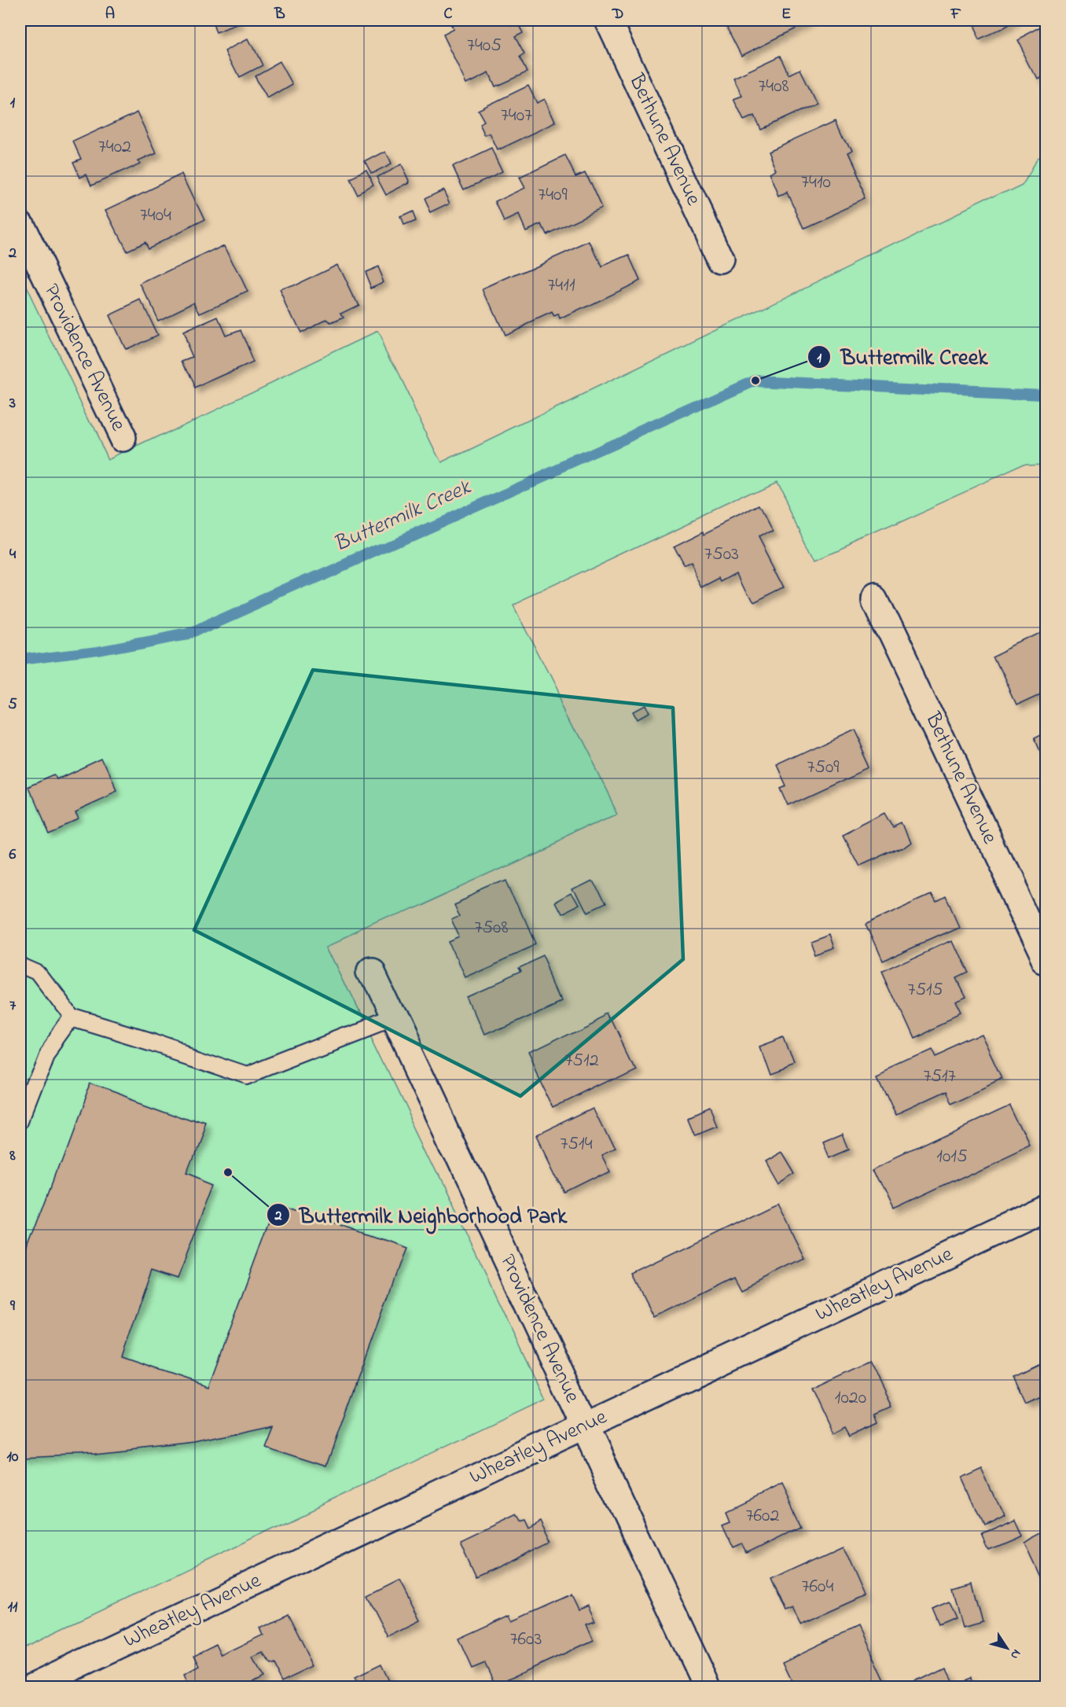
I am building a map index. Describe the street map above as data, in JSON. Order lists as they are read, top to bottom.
{
  "streets": {
    "street": ["Bethune Avenue", "Providence Avenue", "Wheatley Avenue"]
  },
  "crossings": [
    ["Providence Avenue", "Wheatley Avenue"]
  ],
  "water": ["Buttermilk Creek"],
  "places": ["Buttermilk Creek", "Buttermilk Neighborhood Park"],
  "house_numbers": [
    "7405",
    "7408",
    "7407",
    "7402",
    "7410",
    "7409",
    "7404",
    "7411",
    "7503",
    "7509",
    "7508",
    "7515",
    "7512",
    "7517",
    "7514",
    "1015",
    "1020",
    "7602",
    "7604",
    "7603"
  ],
  "north": "bottom right",
  "grid": {
    "columns": [
      "A",
      "B",
      "C",
      "D",
      "E",
      "F"
    ],
    "rows": [
      "1",
      "2",
      "3",
      "4",
      "5",
      "6",
      "7",
      "8",
      "9",
      "10",
      "11"
    ]
  }
}
